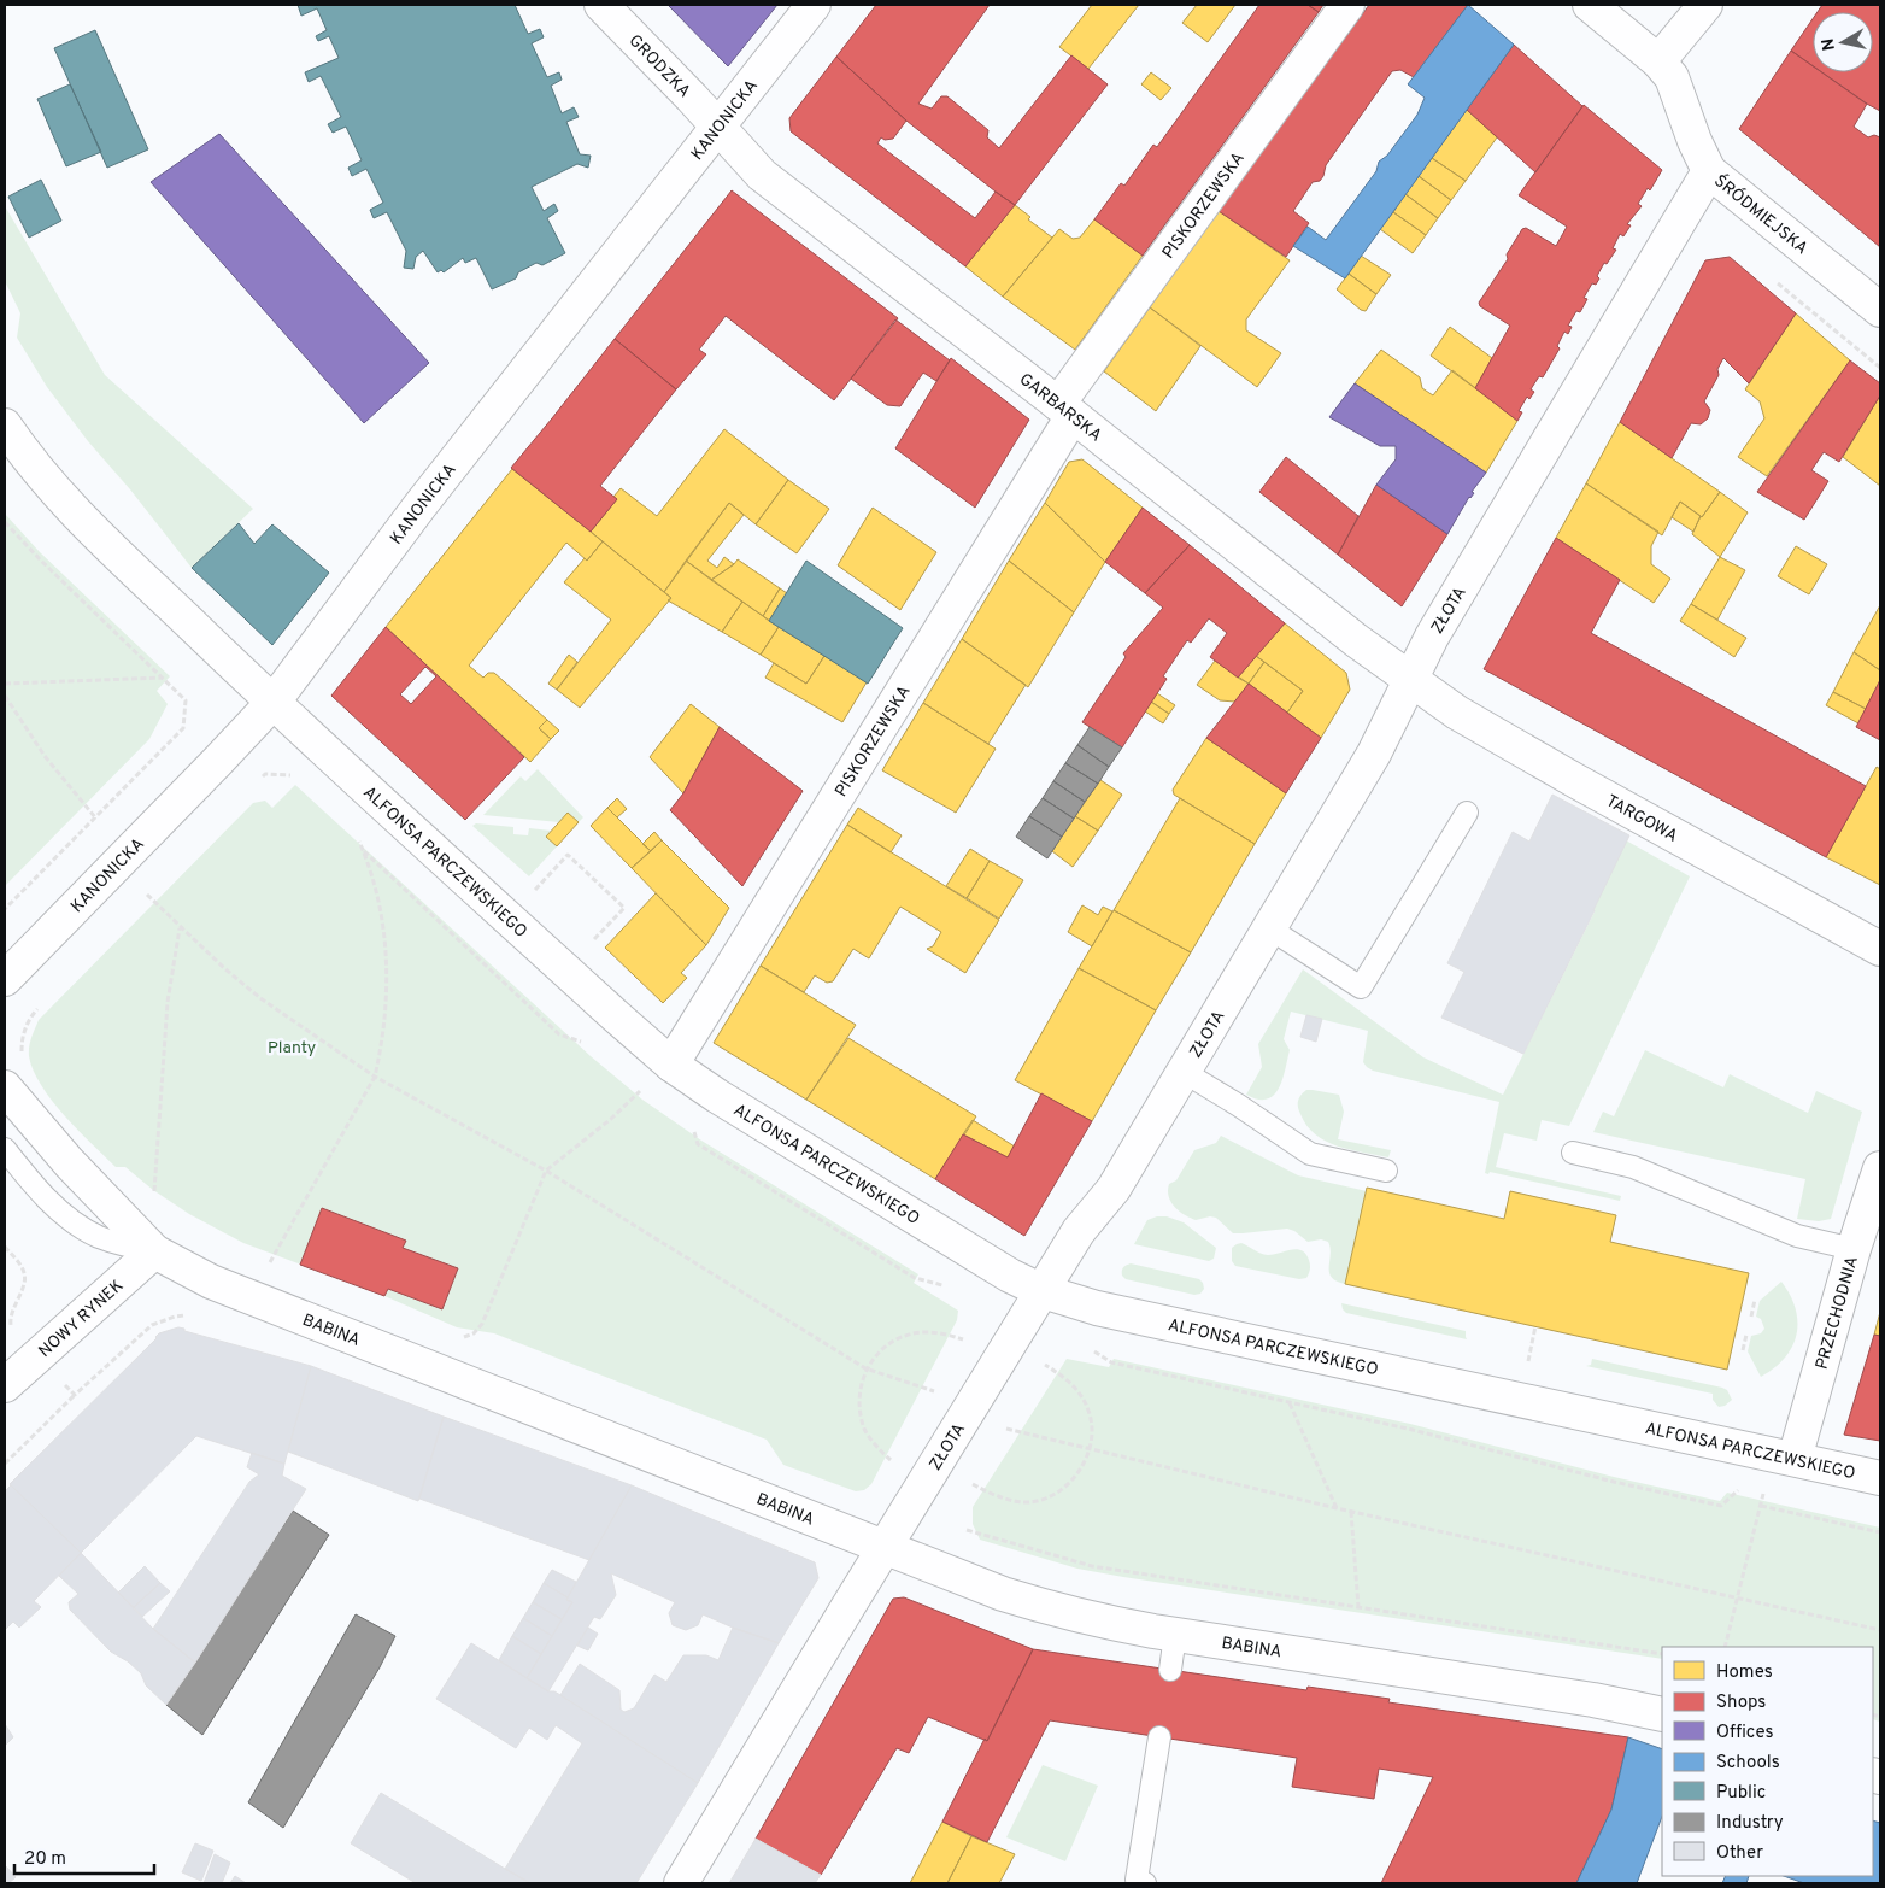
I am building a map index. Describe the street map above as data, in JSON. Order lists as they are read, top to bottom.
{
  "streets": {
    "street": [
      "GRODZKA",
      "KANONICKA",
      "PISKORZEWSKA",
      "ŚRÓDMIEJSKA",
      "GARBARSKA",
      "ZŁOTA",
      "TARGOWA",
      "ALFONSA PARCZEWSKIEGO",
      "PRZECHODNIA",
      "NOWY RYNEK",
      "BABINA"
    ]
  },
  "crossings": [
    ["GRODZKA", "KANONICKA"],
    ["GRODZKA", "GARBARSKA"],
    ["KANONICKA", "GARBARSKA"],
    ["KANONICKA", "ALFONSA PARCZEWSKIEGO"],
    ["PISKORZEWSKA", "GARBARSKA"],
    ["PISKORZEWSKA", "ALFONSA PARCZEWSKIEGO"],
    ["ŚRÓDMIEJSKA", "ZŁOTA"],
    ["GARBARSKA", "ZŁOTA"],
    ["GARBARSKA", "TARGOWA"],
    ["ZŁOTA", "TARGOWA"],
    ["ZŁOTA", "ALFONSA PARCZEWSKIEGO"],
    ["ZŁOTA", "BABINA"],
    ["ALFONSA PARCZEWSKIEGO", "PRZECHODNIA"],
    ["NOWY RYNEK", "BABINA"]
  ],
  "parks": ["Planty"],
  "legend": [
    "Homes",
    "Shops",
    "Offices",
    "Schools",
    "Public",
    "Industry",
    "Other"
  ],
  "scale_bar": "20 m",
  "north": "left"
}
